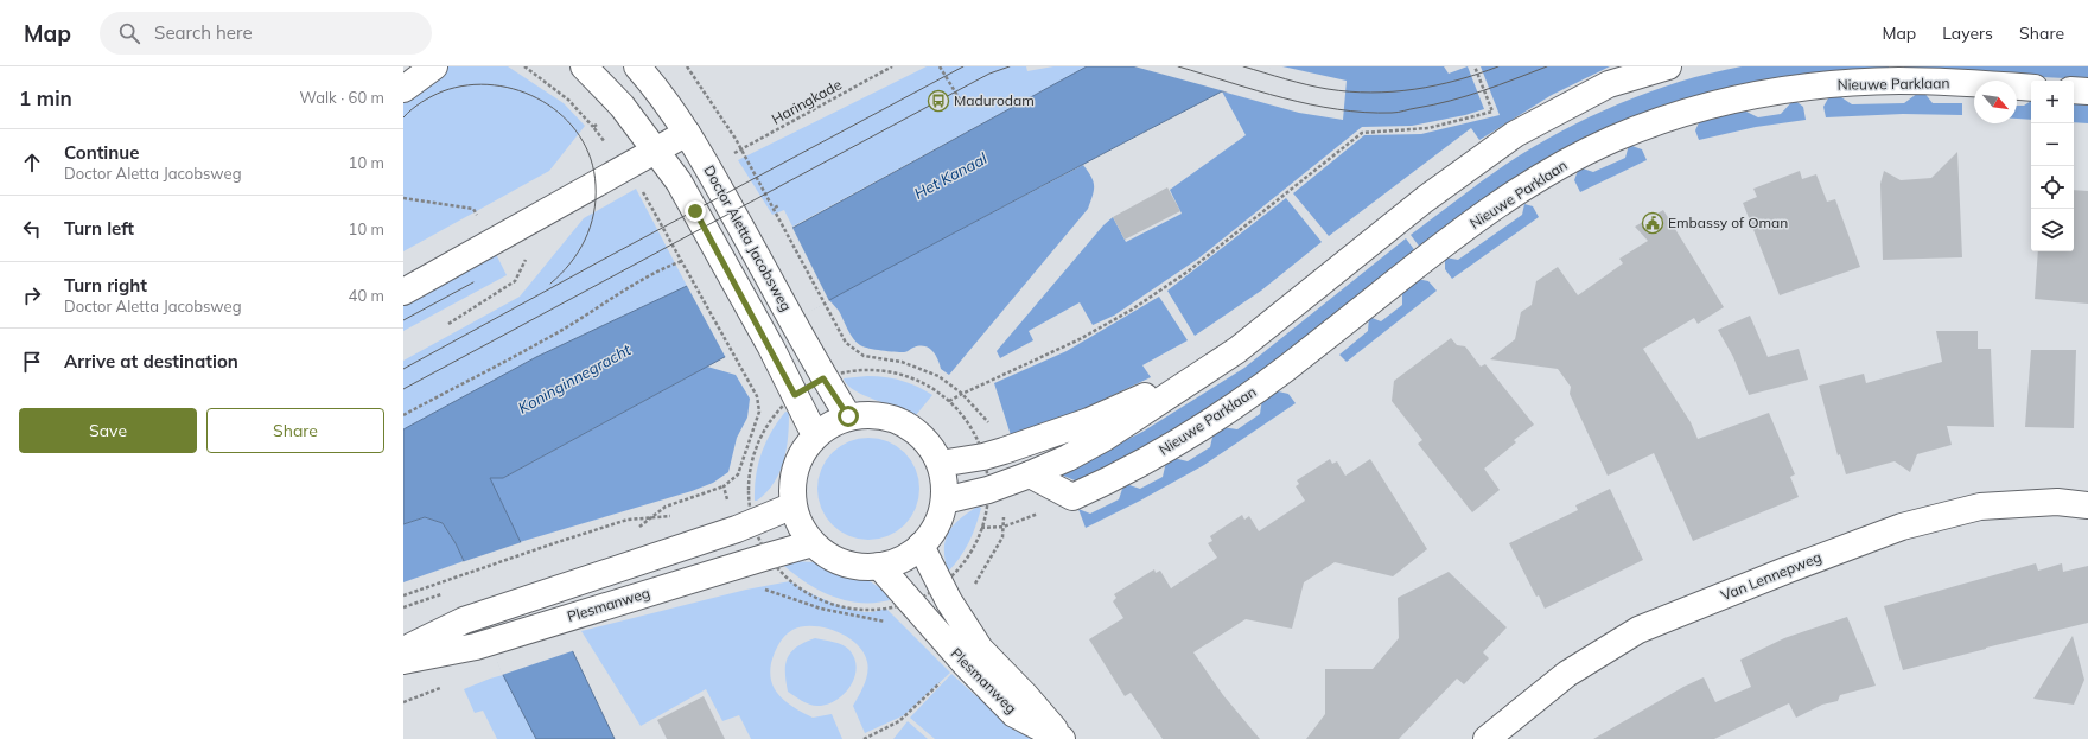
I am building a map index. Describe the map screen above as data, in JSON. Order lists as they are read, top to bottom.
{
  "streets": {
    "main road": [
      "Nieuwe Parklaan",
      "Doctor Aletta Jacobsweg",
      "Van Lennepweg",
      "Plesmanweg"
    ],
    "path": ["Haringkade"]
  },
  "crossings": [
    ["Doctor Aletta Jacobsweg", "Plesmanweg"]
  ],
  "water": ["Het Kanaal", "Koninginnegracht"],
  "places": {
    "bus stop": ["Madurodam"],
    "public building": ["Embassy of Oman"]
  },
  "north": "bottom right",
  "page": {
    "header": "Map",
    "search": "Search here",
    "nav": ["Map", "Layers", "Share"],
    "heading": ["1 min", "Walk · 60 m"],
    "map_buttons": ["+", "−"],
    "list": [
      ["Continue", "Doctor Aletta Jacobsweg", "10 m"],
      ["Turn left", "10 m"],
      ["Turn right", "Doctor Aletta Jacobsweg", "40 m"],
      "Arrive at destination"
    ],
    "buttons": ["Save", "Share"]
  }
}
